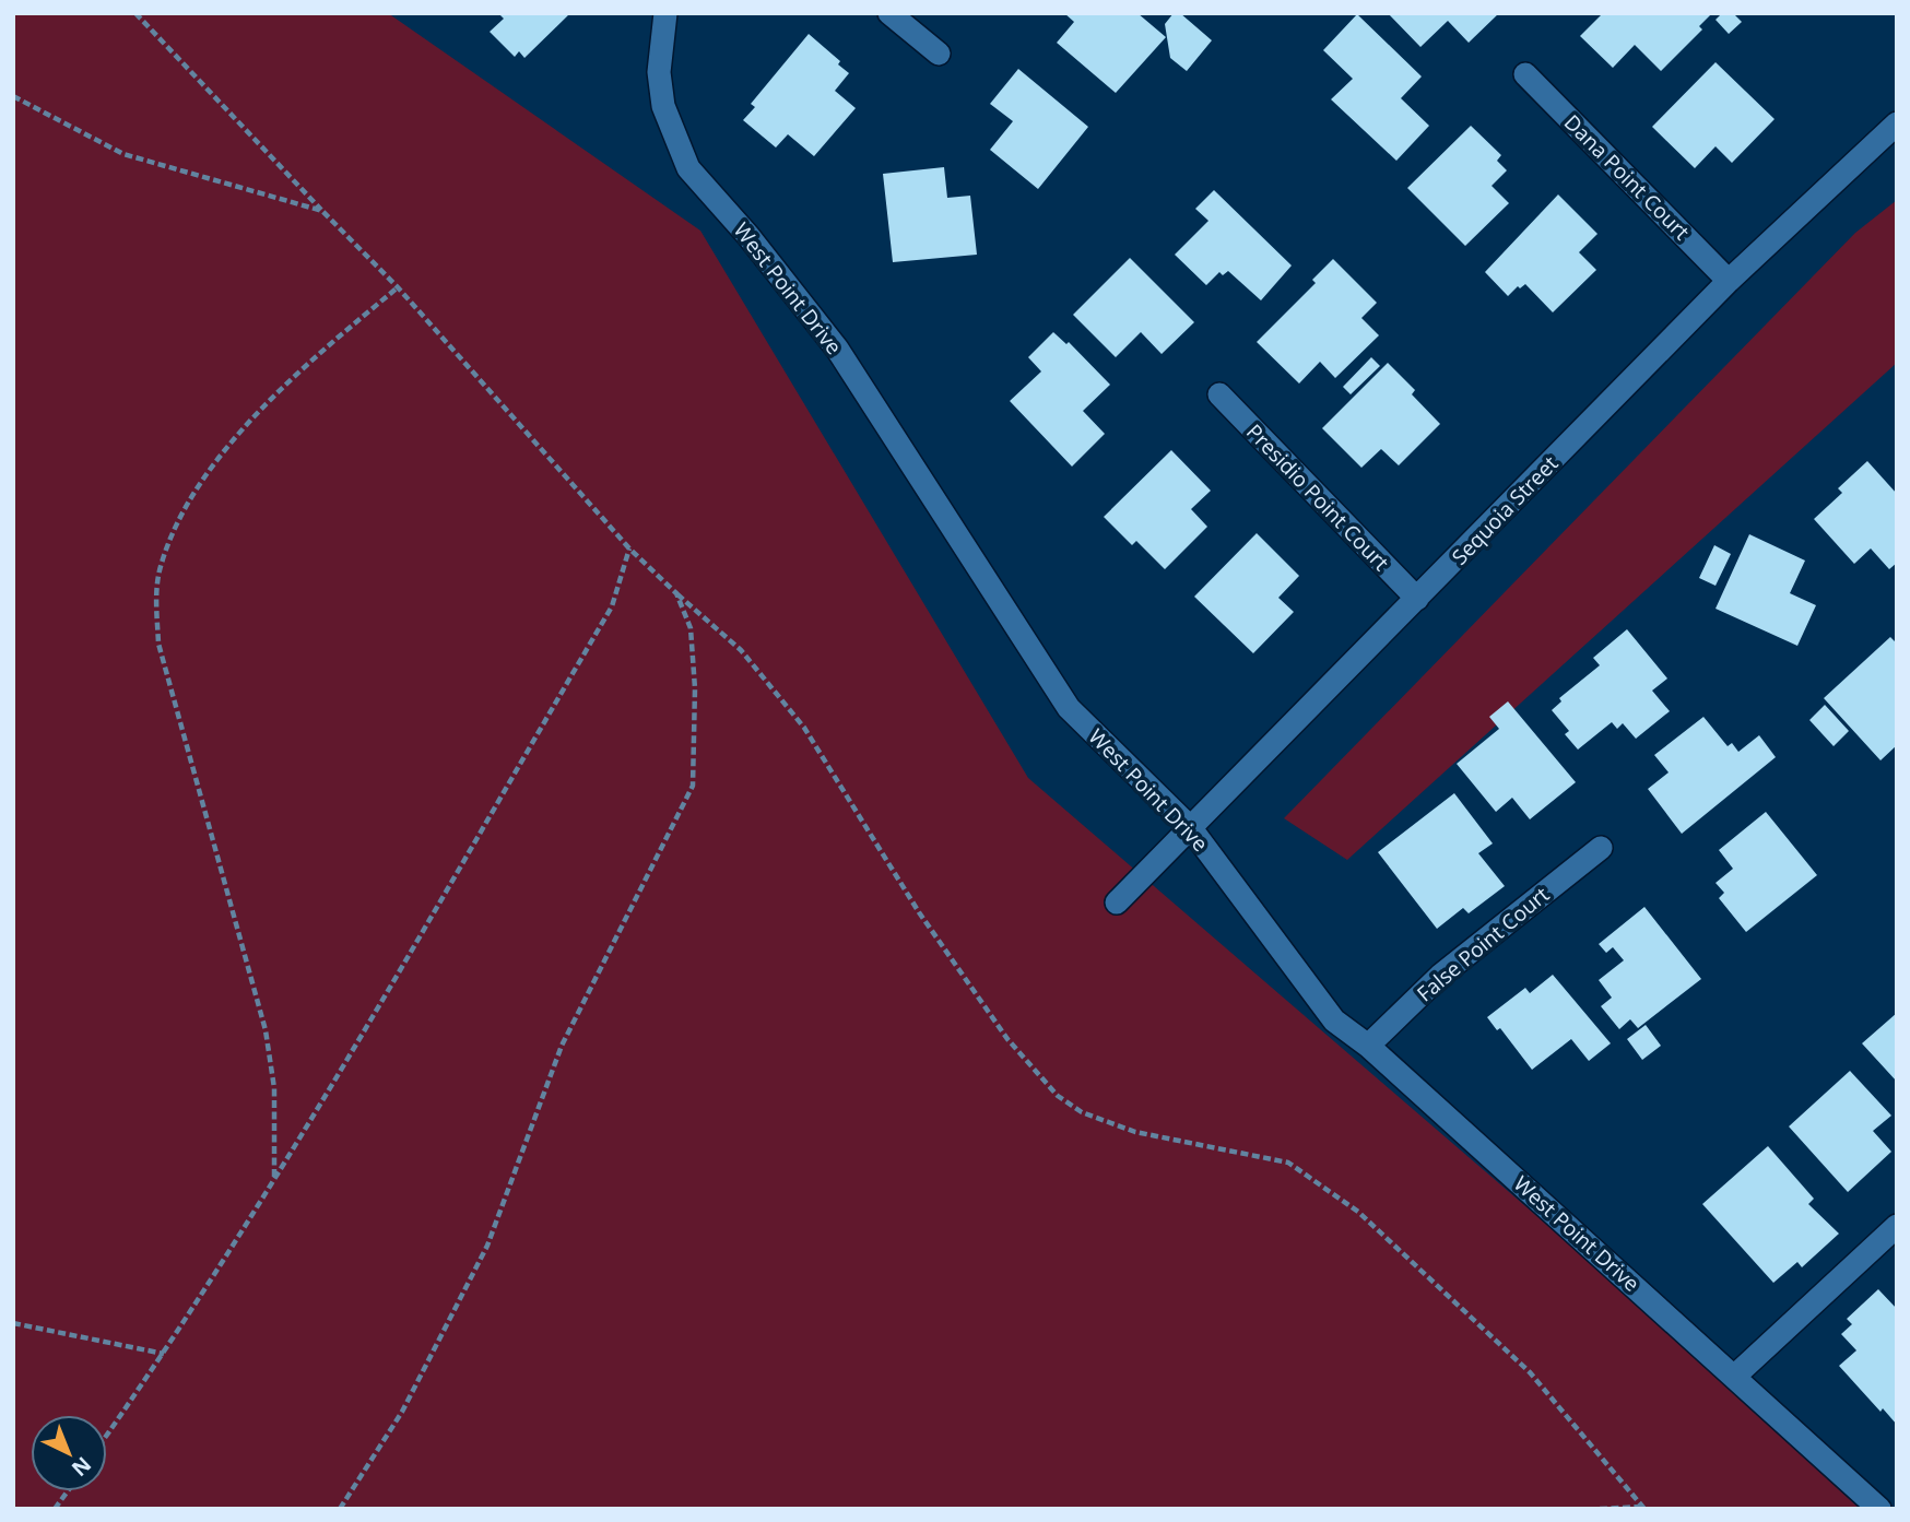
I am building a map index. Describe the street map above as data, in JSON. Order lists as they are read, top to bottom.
{
  "streets": {
    "street": [
      "Dana Point Court",
      "West Point Drive",
      "Presidio Point Court",
      "Sequoia Street",
      "False Point Court"
    ]
  },
  "crossings": [
    ["Dana Point Court", "Sequoia Street"],
    ["West Point Drive", "Sequoia Street"],
    ["West Point Drive", "False Point Court"],
    ["Presidio Point Court", "Sequoia Street"]
  ],
  "north": "bottom right"
}
